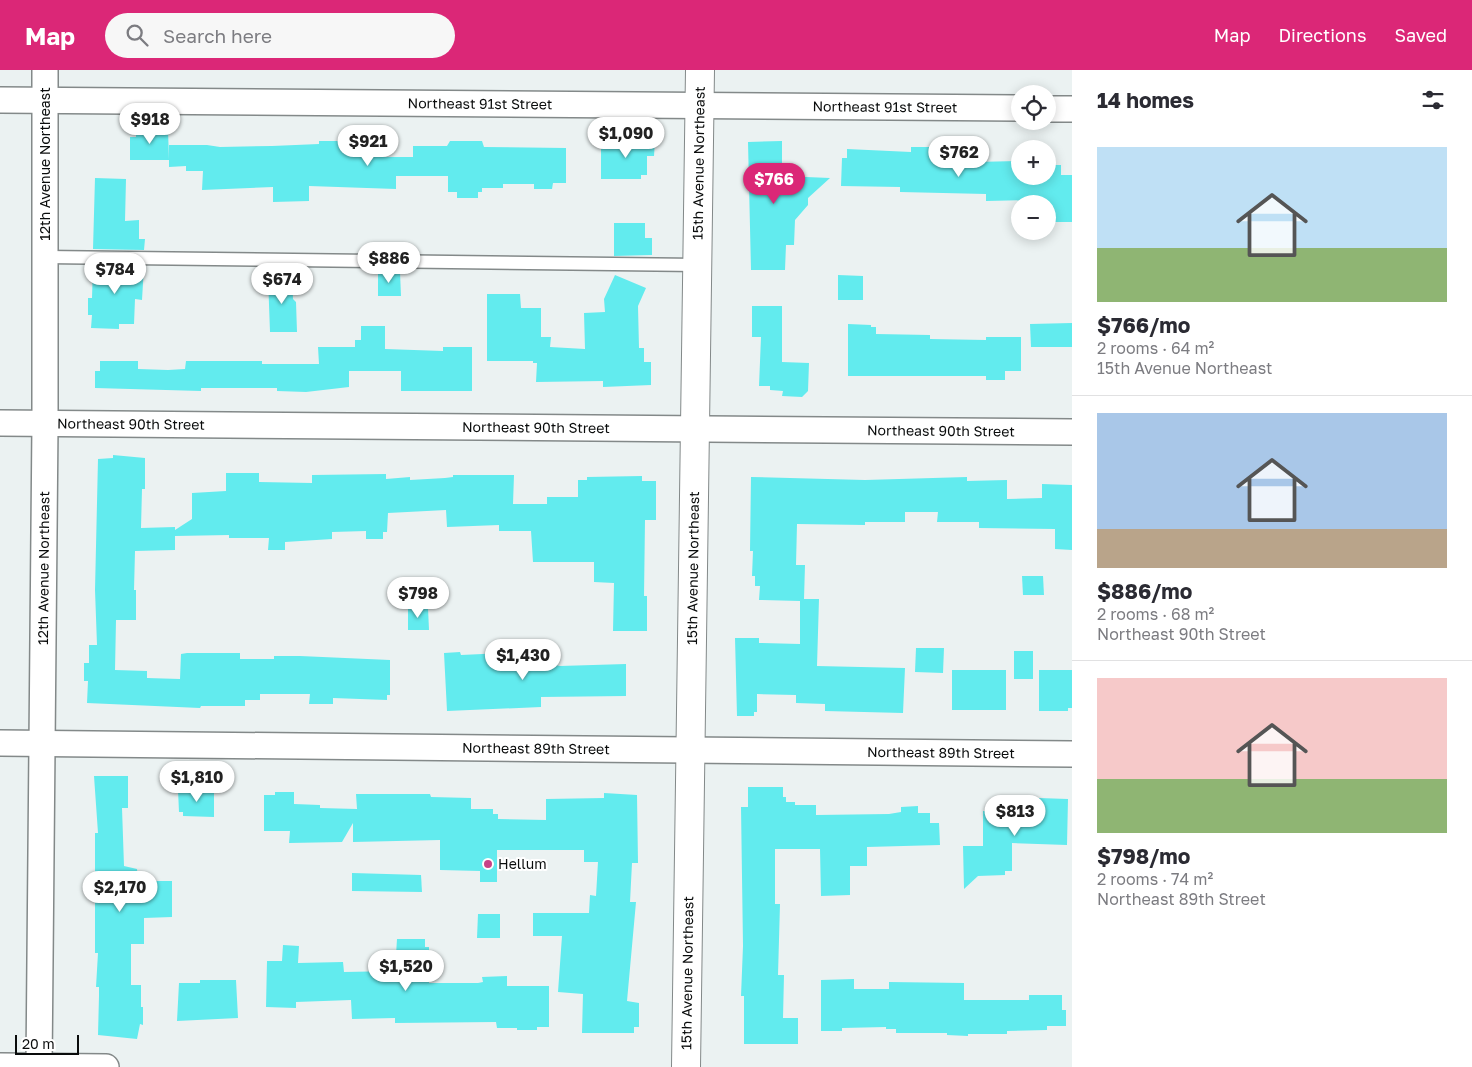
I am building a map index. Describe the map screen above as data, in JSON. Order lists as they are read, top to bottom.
{
  "streets": {
    "street": [
      "Northeast 91st Street",
      "12th Avenue Northeast",
      "15th Avenue Northeast",
      "Northeast 90th Street",
      "Northeast 89th Street"
    ]
  },
  "crossings": [
    ["Northeast 91st Street", "12th Avenue Northeast"],
    ["Northeast 91st Street", "15th Avenue Northeast"],
    ["12th Avenue Northeast", "Northeast 90th Street"],
    ["12th Avenue Northeast", "Northeast 89th Street"],
    ["15th Avenue Northeast", "Northeast 90th Street"],
    ["15th Avenue Northeast", "Northeast 89th Street"]
  ],
  "places": ["Hellum"],
  "scale_bar": "20 m",
  "page": {
    "header": "Map",
    "search": "Search here",
    "nav": ["Map", "Directions", "Saved"],
    "heading": "14 homes",
    "map_buttons": ["+", "−"],
    "price": [
      "$918",
      "$1,090",
      "$921",
      "$762",
      "$766",
      "$886",
      "$784",
      "$674",
      "$798",
      "$1,430",
      "$1,810",
      "$813",
      "$2,170",
      "$1,520"
    ],
    "list": [
      {
        "name": "$766/mo",
        "note": "2 rooms · 64 m² · 15th Avenue Northeast"
      },
      {
        "name": "$886/mo",
        "note": "2 rooms · 68 m² · Northeast 90th Street"
      },
      {
        "name": "$798/mo",
        "note": "2 rooms · 74 m² · Northeast 89th Street"
      }
    ],
    "scale": "20 m"
  }
}
